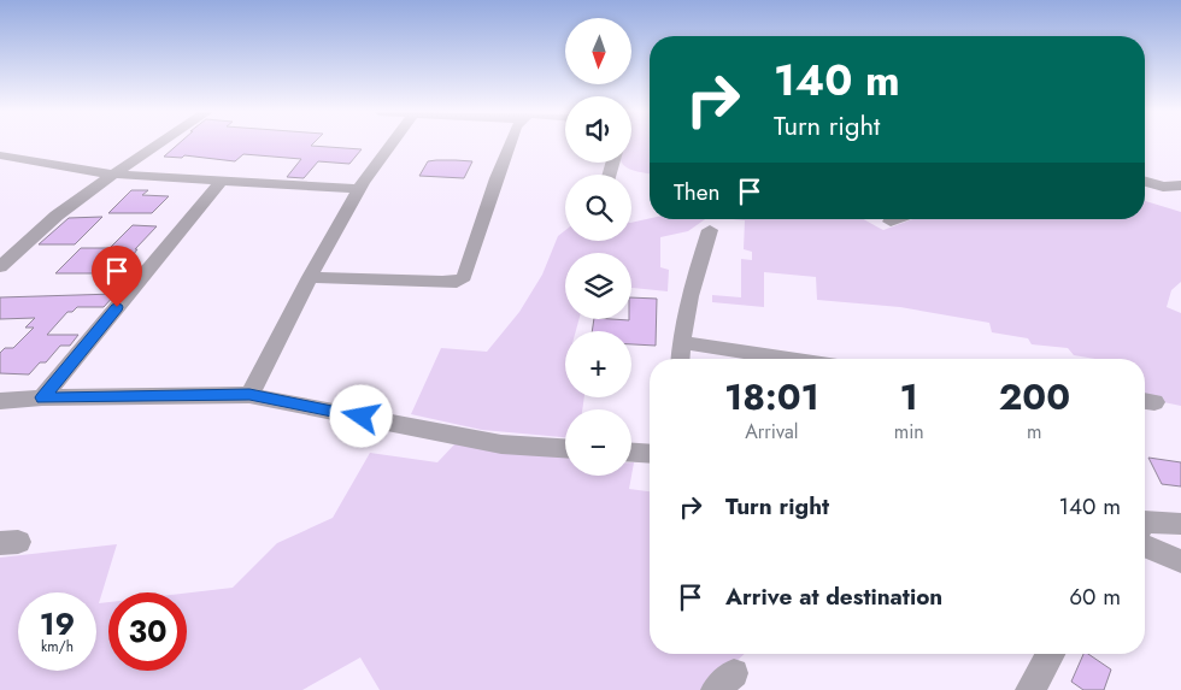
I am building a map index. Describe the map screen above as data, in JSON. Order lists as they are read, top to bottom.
{
  "north": "bottom",
  "page": {
    "map_buttons": ["+", "−"],
    "turn": ["140 m", "Turn right"],
    "then": "Then",
    "eta": [
      "18:01",
      "Arrival",
      "1",
      "min",
      "200",
      "m"
    ],
    "list": [
      {
        "name": "Turn right",
        "value": "140 m"
      },
      {
        "name": "Arrive at destination",
        "value": "60 m"
      }
    ],
    "speed": "19 km/h",
    "limit": "30"
  }
}
